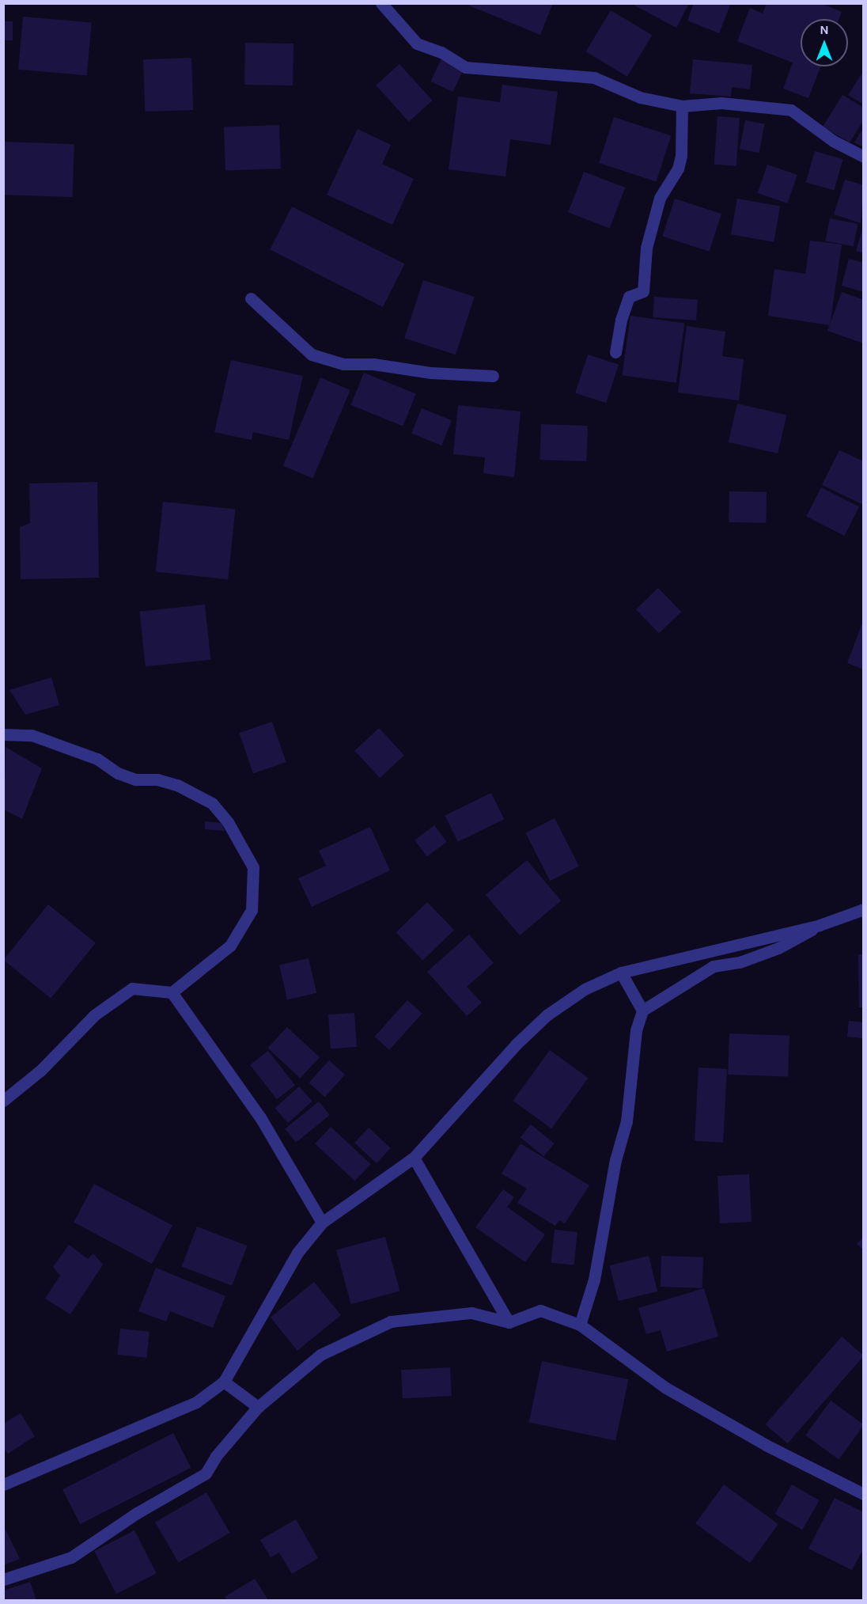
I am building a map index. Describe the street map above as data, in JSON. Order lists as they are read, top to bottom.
{
  "north": "top"
}
